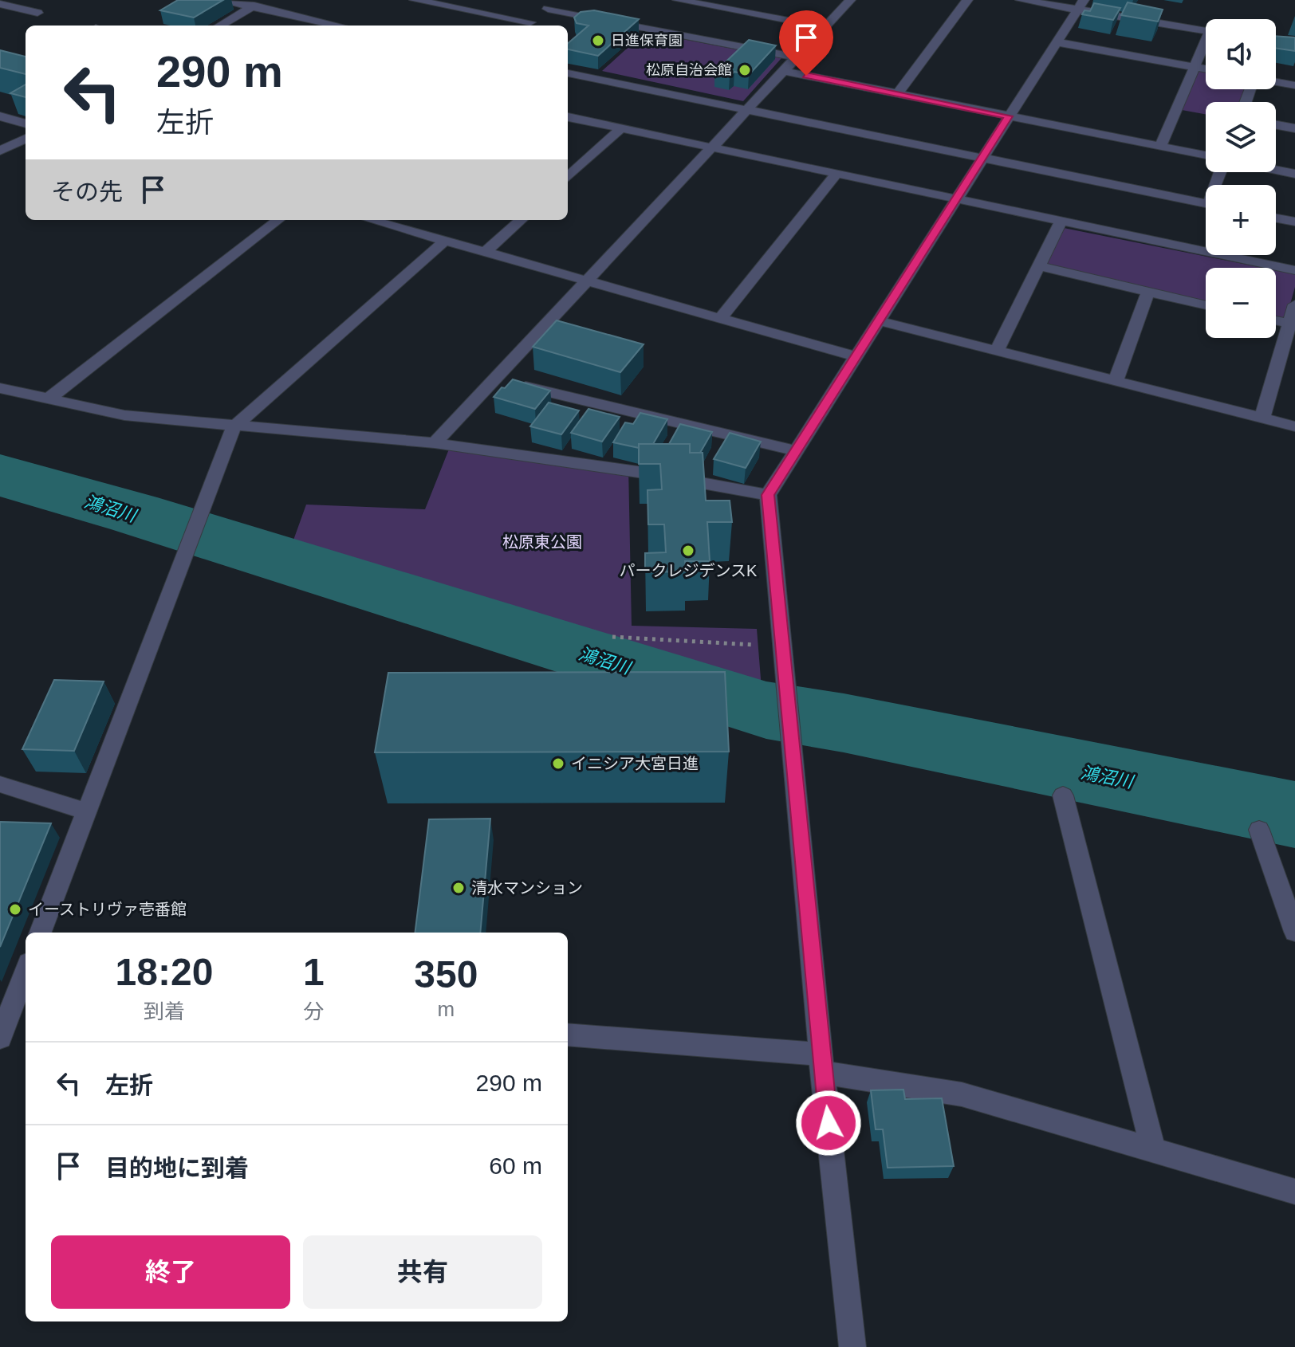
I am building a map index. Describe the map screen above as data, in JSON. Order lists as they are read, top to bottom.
{
  "water": ["鴻沼川"],
  "parks": ["松原東公園"],
  "places": [
    "日進保育園",
    "松原自治会館",
    "パークレジデンスK",
    "イニシア大宮日進",
    "清水マンション",
    "イーストリヴァ壱番館"
  ],
  "page": {
    "map_buttons": ["+", "−"],
    "turn": ["290 m", "左折"],
    "then": "その先",
    "eta": [
      "18:20",
      "到着",
      "1",
      "分",
      "350",
      "m"
    ],
    "list": [
      {
        "name": "左折",
        "value": "290 m"
      },
      {
        "name": "目的地に到着",
        "value": "60 m"
      }
    ],
    "buttons": ["終了", "共有"]
  }
}
